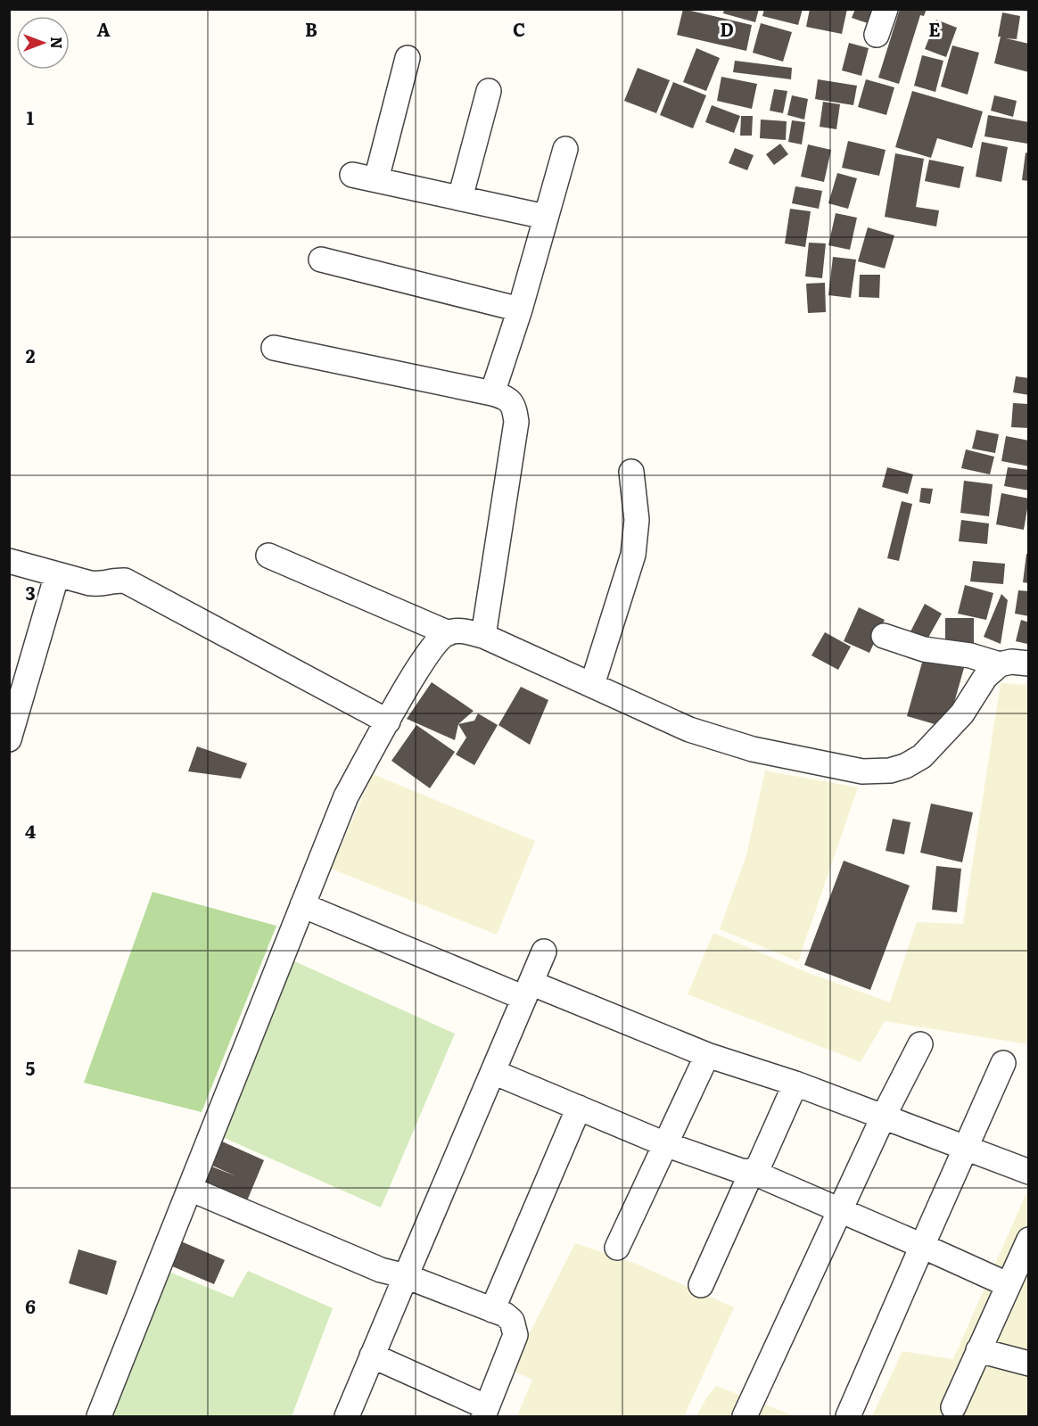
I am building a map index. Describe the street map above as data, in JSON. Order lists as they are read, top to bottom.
{
  "north": "right",
  "grid": {
    "columns": [
      "A",
      "B",
      "C",
      "D",
      "E"
    ],
    "rows": [
      "1",
      "2",
      "3",
      "4",
      "5",
      "6"
    ]
  }
}
